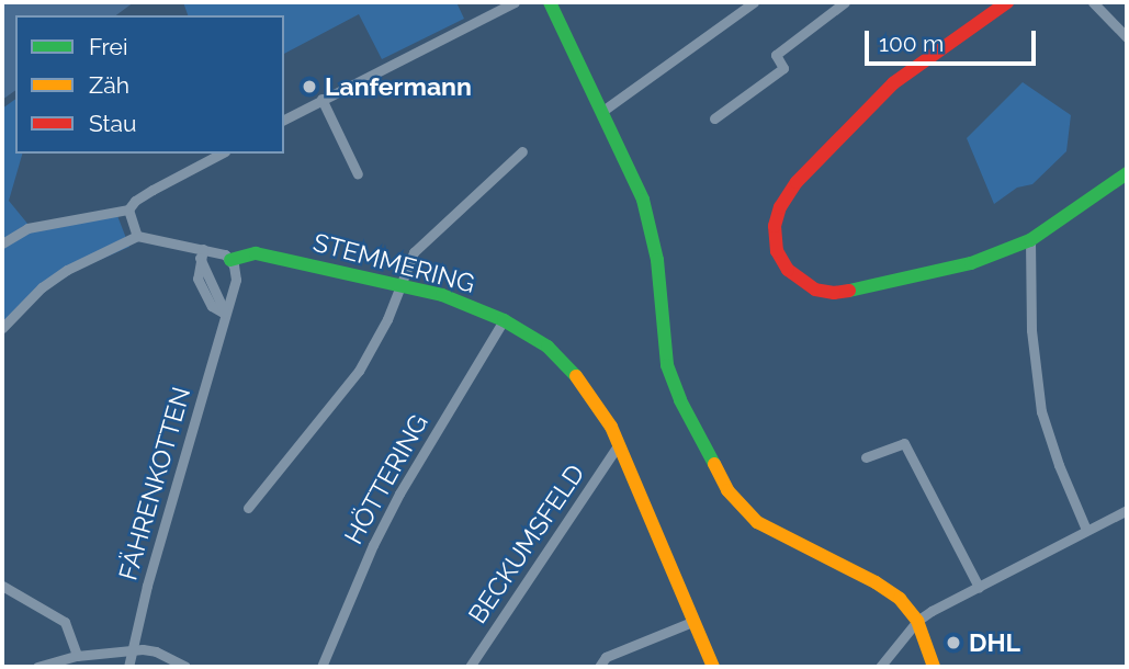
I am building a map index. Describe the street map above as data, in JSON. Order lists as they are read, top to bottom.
{
  "streets": {
    "street": [
      "STEMMERING",
      "HÖTTERING",
      "FÄHRENKOTTEN",
      "BECKUMSFELD"
    ]
  },
  "crossings": [
    ["STEMMERING", "HÖTTERING"],
    ["STEMMERING", "FÄHRENKOTTEN"],
    ["STEMMERING", "BECKUMSFELD"]
  ],
  "places": ["Lanfermann", "DHL"],
  "legend": ["Frei", "Zäh", "Stau"],
  "scale_bar": "100 m"
}
